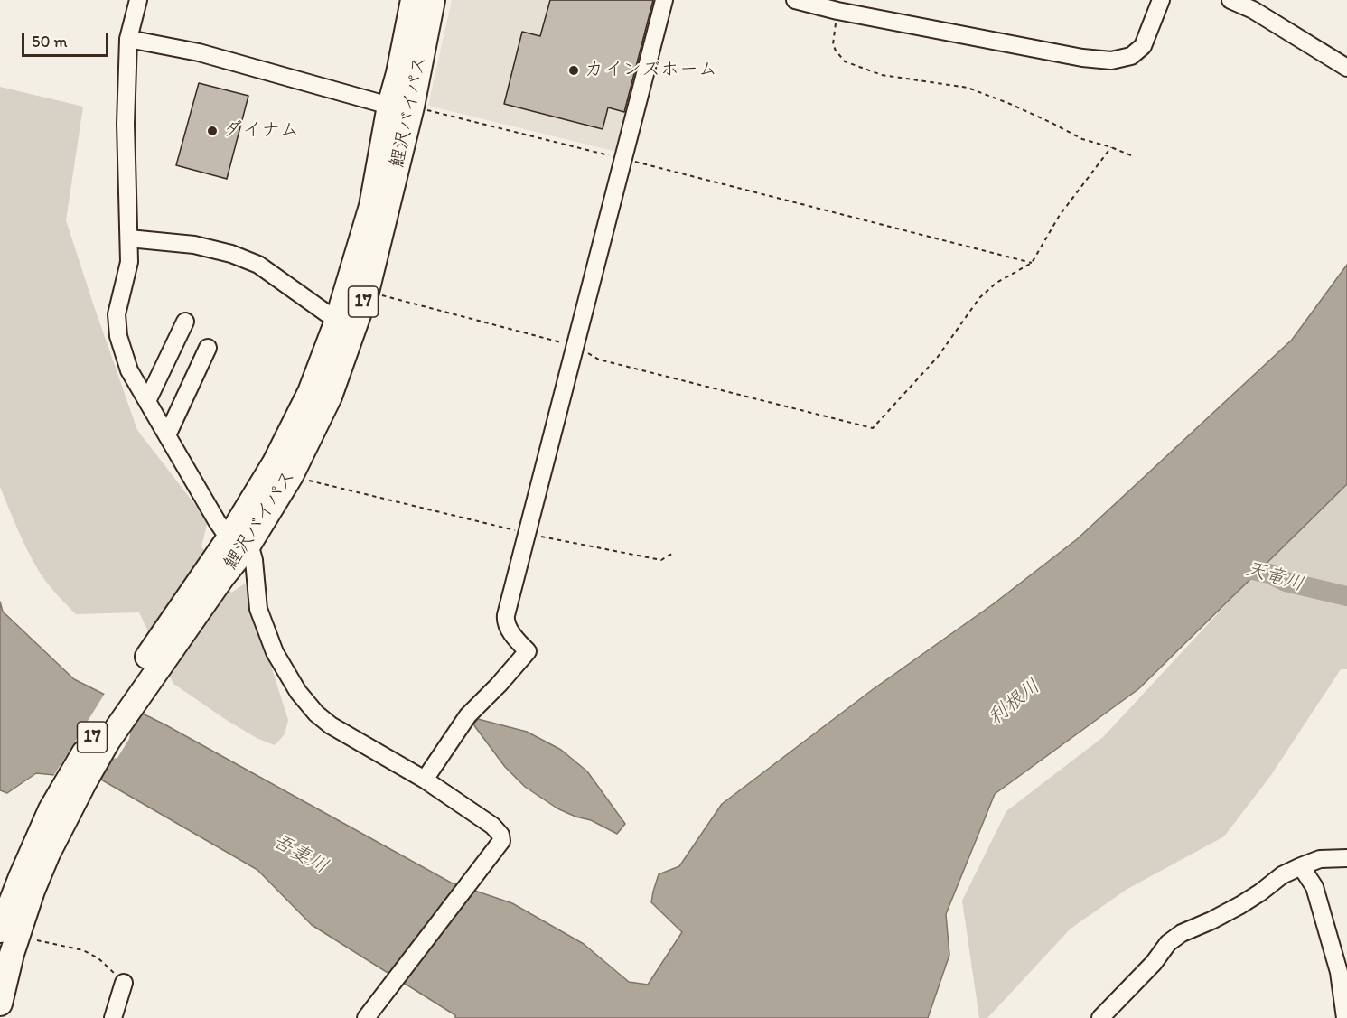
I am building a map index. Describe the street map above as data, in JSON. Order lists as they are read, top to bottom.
{
  "streets": {
    "highway": ["鯉沢バイパス", "17"]
  },
  "water": ["天竜川", "利根川", "吾妻川"],
  "places": ["カインズホーム", "ダイナム"],
  "scale_bar": "50 m"
}
